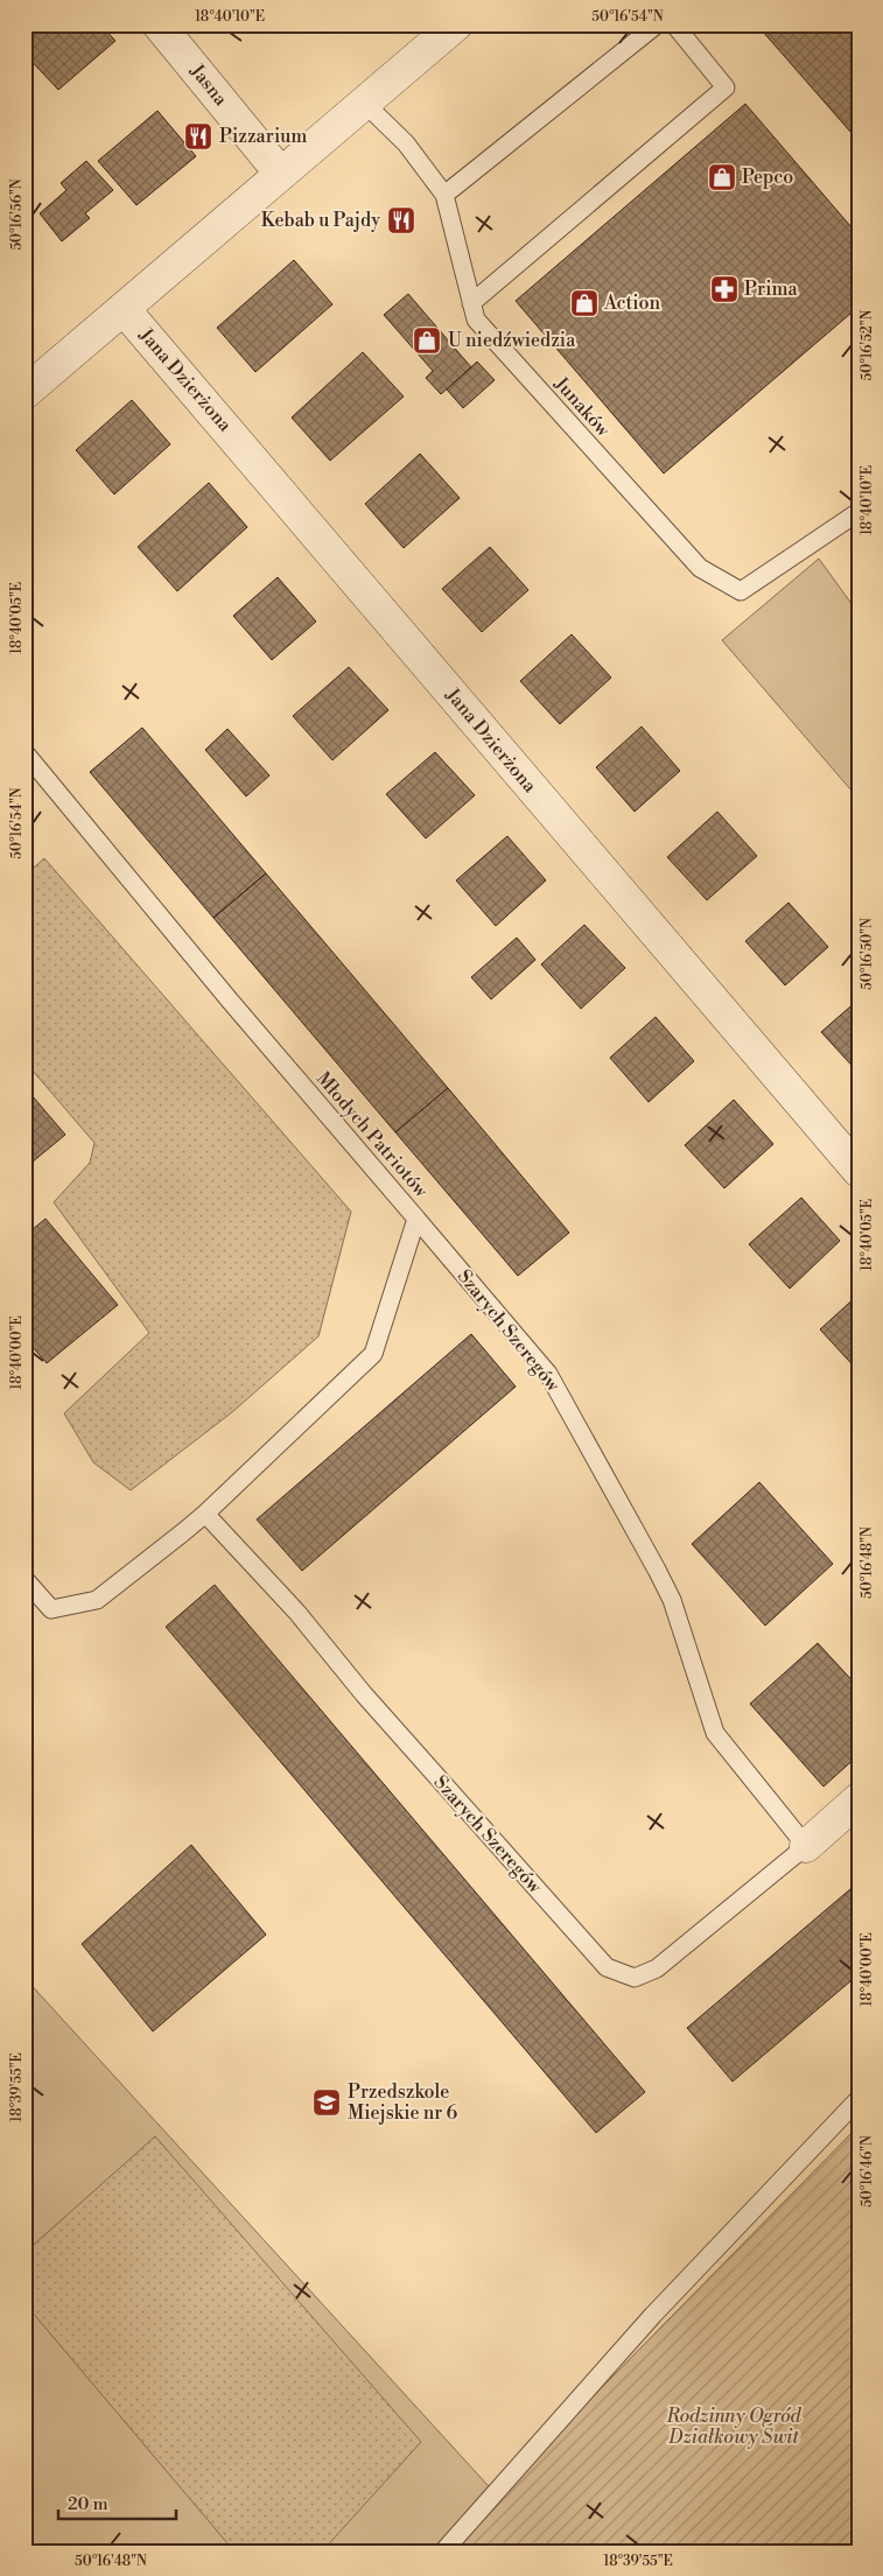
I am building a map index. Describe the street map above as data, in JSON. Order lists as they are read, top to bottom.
{
  "streets": {
    "street": ["Jasna", "Jana Dzierżona", "Szarych Szeregów"],
    "lane": ["Junaków", "Młodych Patriotów"]
  },
  "crossings": [
    ["Młodych Patriotów", "Szarych Szeregów"]
  ],
  "parks": ["Rodzinny Ogród Działkowy Świt"],
  "places": {
    "restaurant": ["Pizzarium", "Kebab u Pajdy"],
    "shop": ["Pepco", "Action", "U niedźwiedzia"],
    "pharmacy": ["Prima"],
    "school or university": ["Przedszkole Miejskie nr 6"]
  },
  "scale_bar": "20 m",
  "coordinates": [
    "18°40'10\"E",
    "50°16'54\"N",
    "50°16'56\"N",
    "50°16'52\"N",
    "18°40'05\"E",
    "50°16'50\"N",
    "18°40'00\"E",
    "50°16'48\"N",
    "18°39'55\"E",
    "50°16'46\"N"
  ]
}
